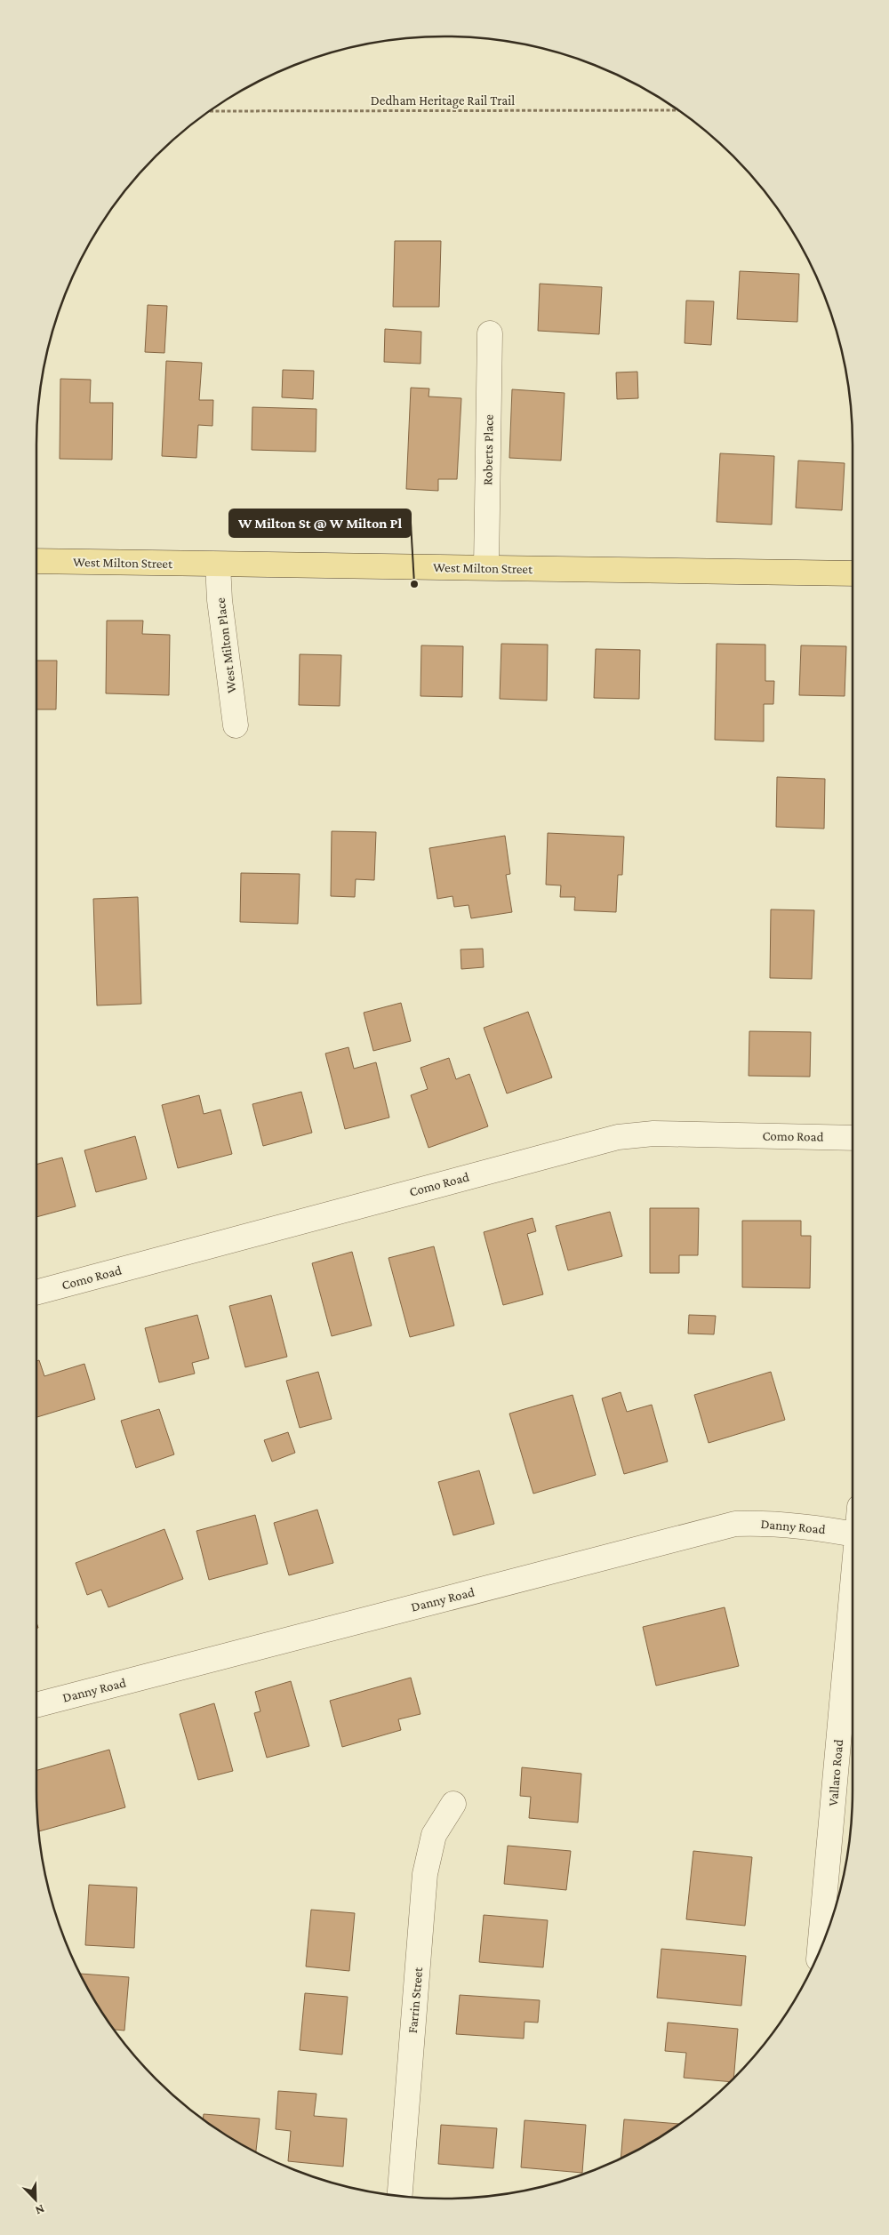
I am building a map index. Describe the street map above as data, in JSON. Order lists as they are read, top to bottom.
{
  "streets": {
    "main road": ["West Milton Street"],
    "street": [
      "Roberts Place",
      "West Milton Place",
      "Como Road",
      "Danny Road",
      "Vallaro Road",
      "Farrin Street"
    ],
    "path": ["Dedham Heritage Rail Trail"]
  },
  "crossings": [
    ["Roberts Place", "West Milton Street"],
    ["West Milton Street", "West Milton Place"]
  ],
  "places": ["W Milton St @ W Milton Pl"],
  "north": "bottom right"
}
